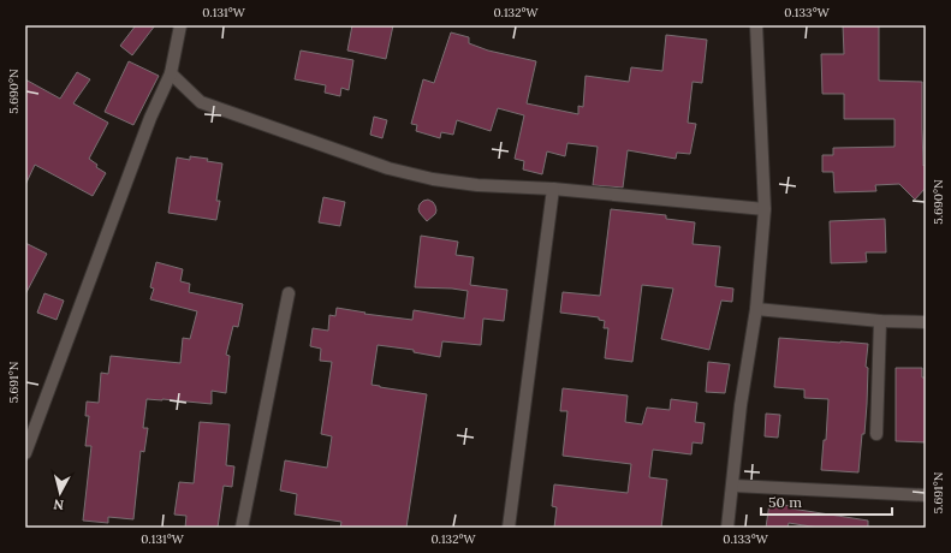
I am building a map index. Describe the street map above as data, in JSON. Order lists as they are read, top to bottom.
{
  "scale_bar": "50 m",
  "north": "bottom",
  "coordinates": [
    "0.131°W",
    "0.132°W",
    "0.133°W",
    "5.690°N",
    "5.691°N"
  ]
}
